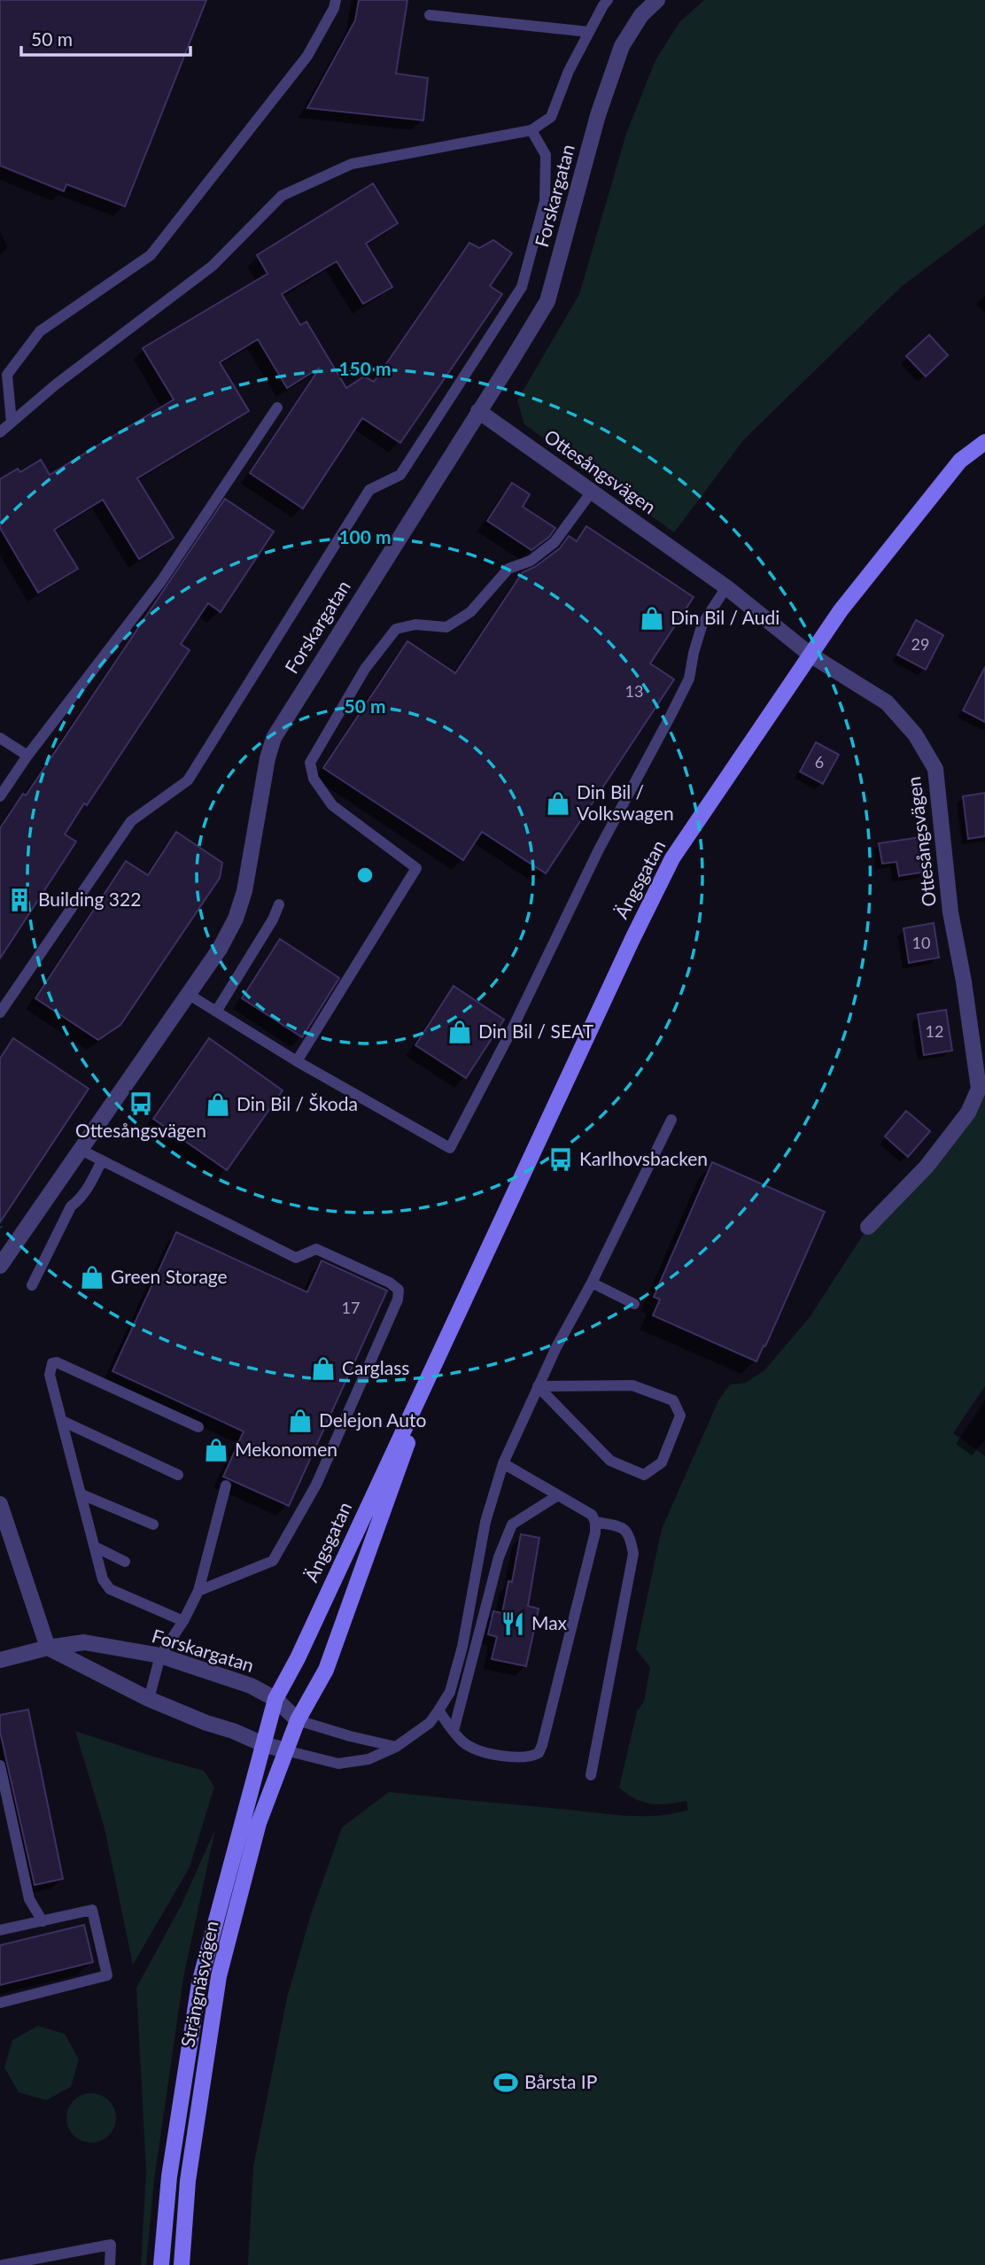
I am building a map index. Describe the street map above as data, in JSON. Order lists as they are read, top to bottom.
{
  "streets": {
    "main road": ["Ängsgatan", "Strängnäsvägen"],
    "street": ["Forskargatan", "Ottesångsvägen"]
  },
  "crossings": [
    ["Forskargatan", "Ottesångsvägen"],
    ["Forskargatan", "Ängsgatan"],
    ["Forskargatan", "Strängnäsvägen"],
    ["Ottesångsvägen", "Ängsgatan"],
    ["Ängsgatan", "Strängnäsvägen"]
  ],
  "places": {
    "shop": [
      "Din Bil / Audi",
      "Din Bil / Volkswagen",
      "Din Bil / SEAT",
      "Din Bil / Škoda",
      "Green Storage",
      "Carglass",
      "Delejon Auto",
      "Mekonomen"
    ],
    "building": ["Building 322"],
    "bus stop": ["Ottesångsvägen", "Karlhovsbacken"],
    "restaurant": ["Max"],
    "sports": ["Bårsta IP"]
  },
  "house_numbers": [
    "29",
    "13",
    "6",
    "10",
    "12",
    "17"
  ],
  "scale_bar": "50 m",
  "rings": ["150 m", "100 m", "50 m"]
}
